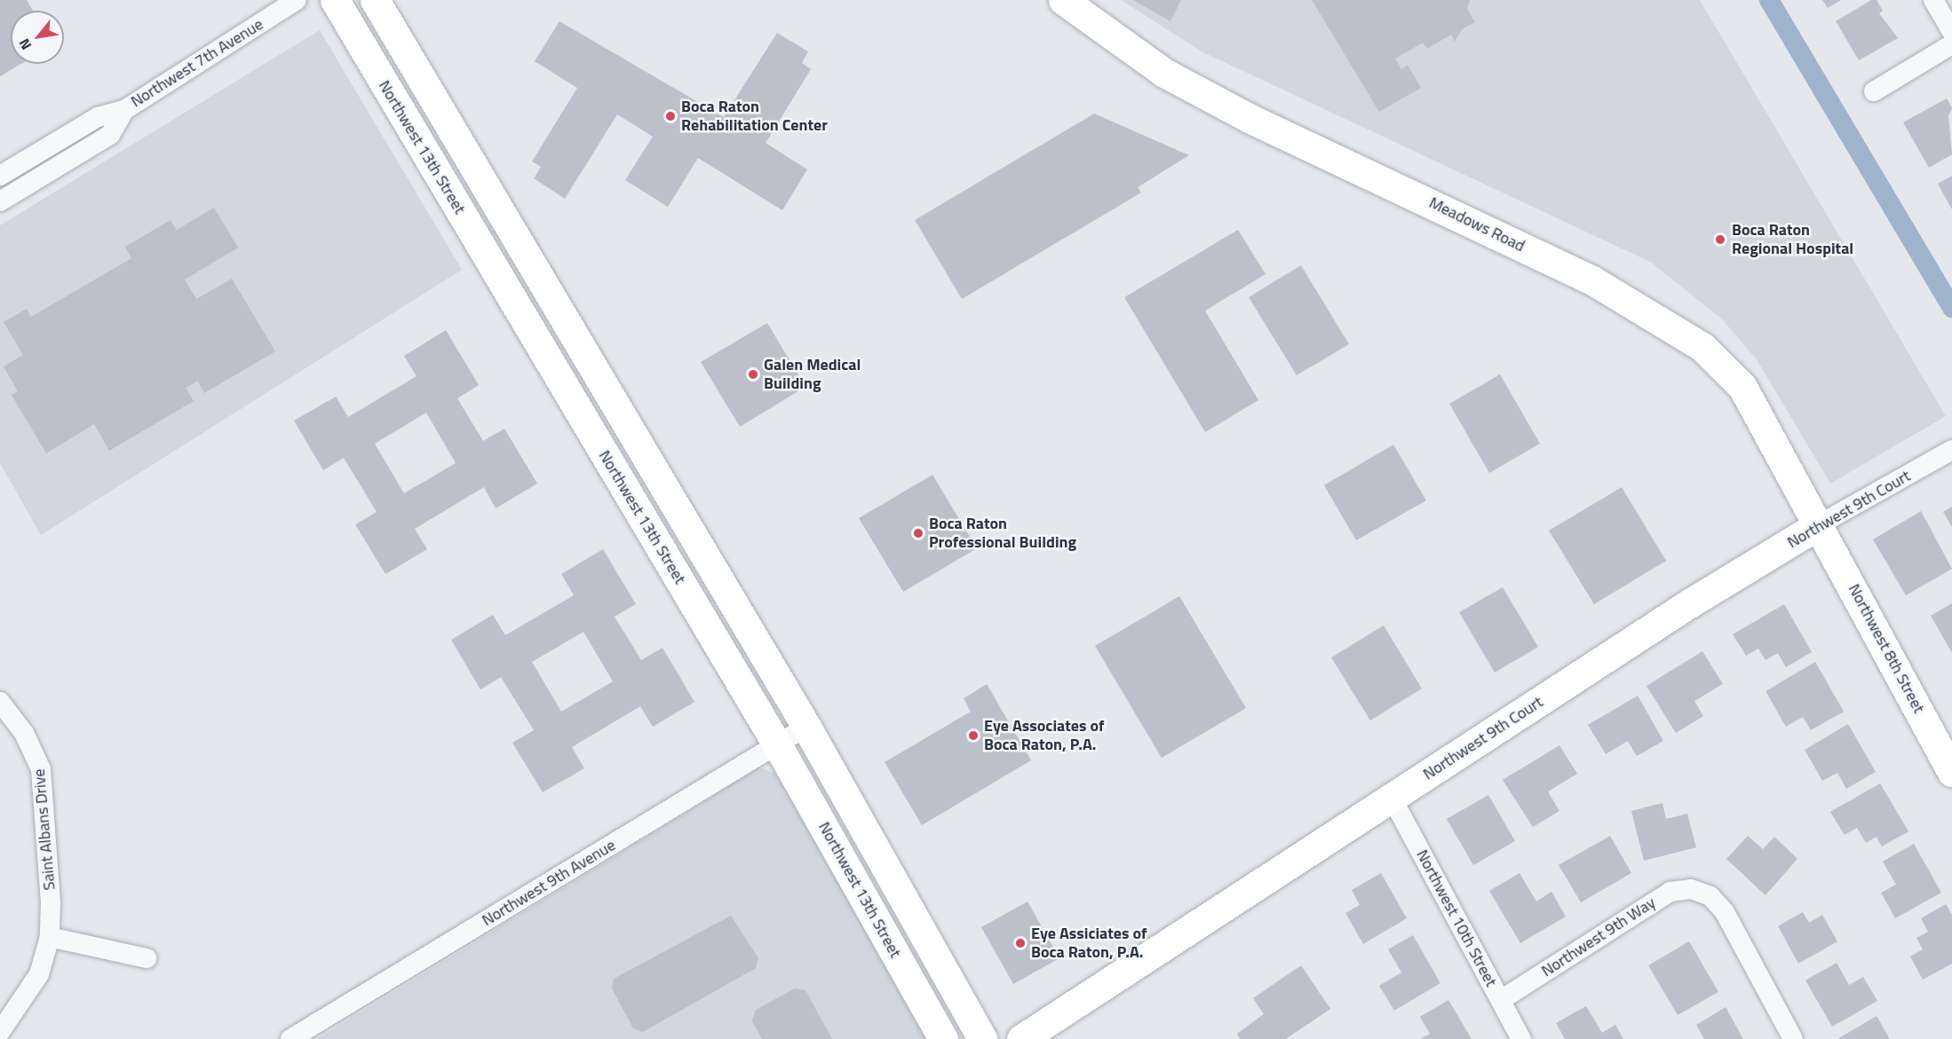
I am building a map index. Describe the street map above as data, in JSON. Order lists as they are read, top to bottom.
{
  "streets": {
    "street": [
      "Northwest 7th Avenue",
      "Northwest 13th Street",
      "Meadows Road",
      "Northwest 9th Court",
      "Northwest 8th Street",
      "Saint Albans Drive",
      "Northwest 9th Avenue",
      "Northwest 10th Street",
      "Northwest 9th Way"
    ]
  },
  "crossings": [
    ["Northwest 13th Street", "Northwest 9th Avenue"],
    ["Meadows Road", "Northwest 9th Court"],
    ["Meadows Road", "Northwest 8th Street"],
    ["Northwest 9th Court", "Northwest 8th Street"],
    ["Northwest 9th Court", "Northwest 10th Street"],
    ["Northwest 10th Street", "Northwest 9th Way"]
  ],
  "places": [
    "Boca Raton Rehabilitation Center",
    "Boca Raton Regional Hospital",
    "Galen Medical Building",
    "Boca Raton Professional Building",
    "Eye Associates of Boca Raton, P.A.",
    "Eye Assiciates of Boca Raton, P.A."
  ],
  "north": "bottom left"
}
